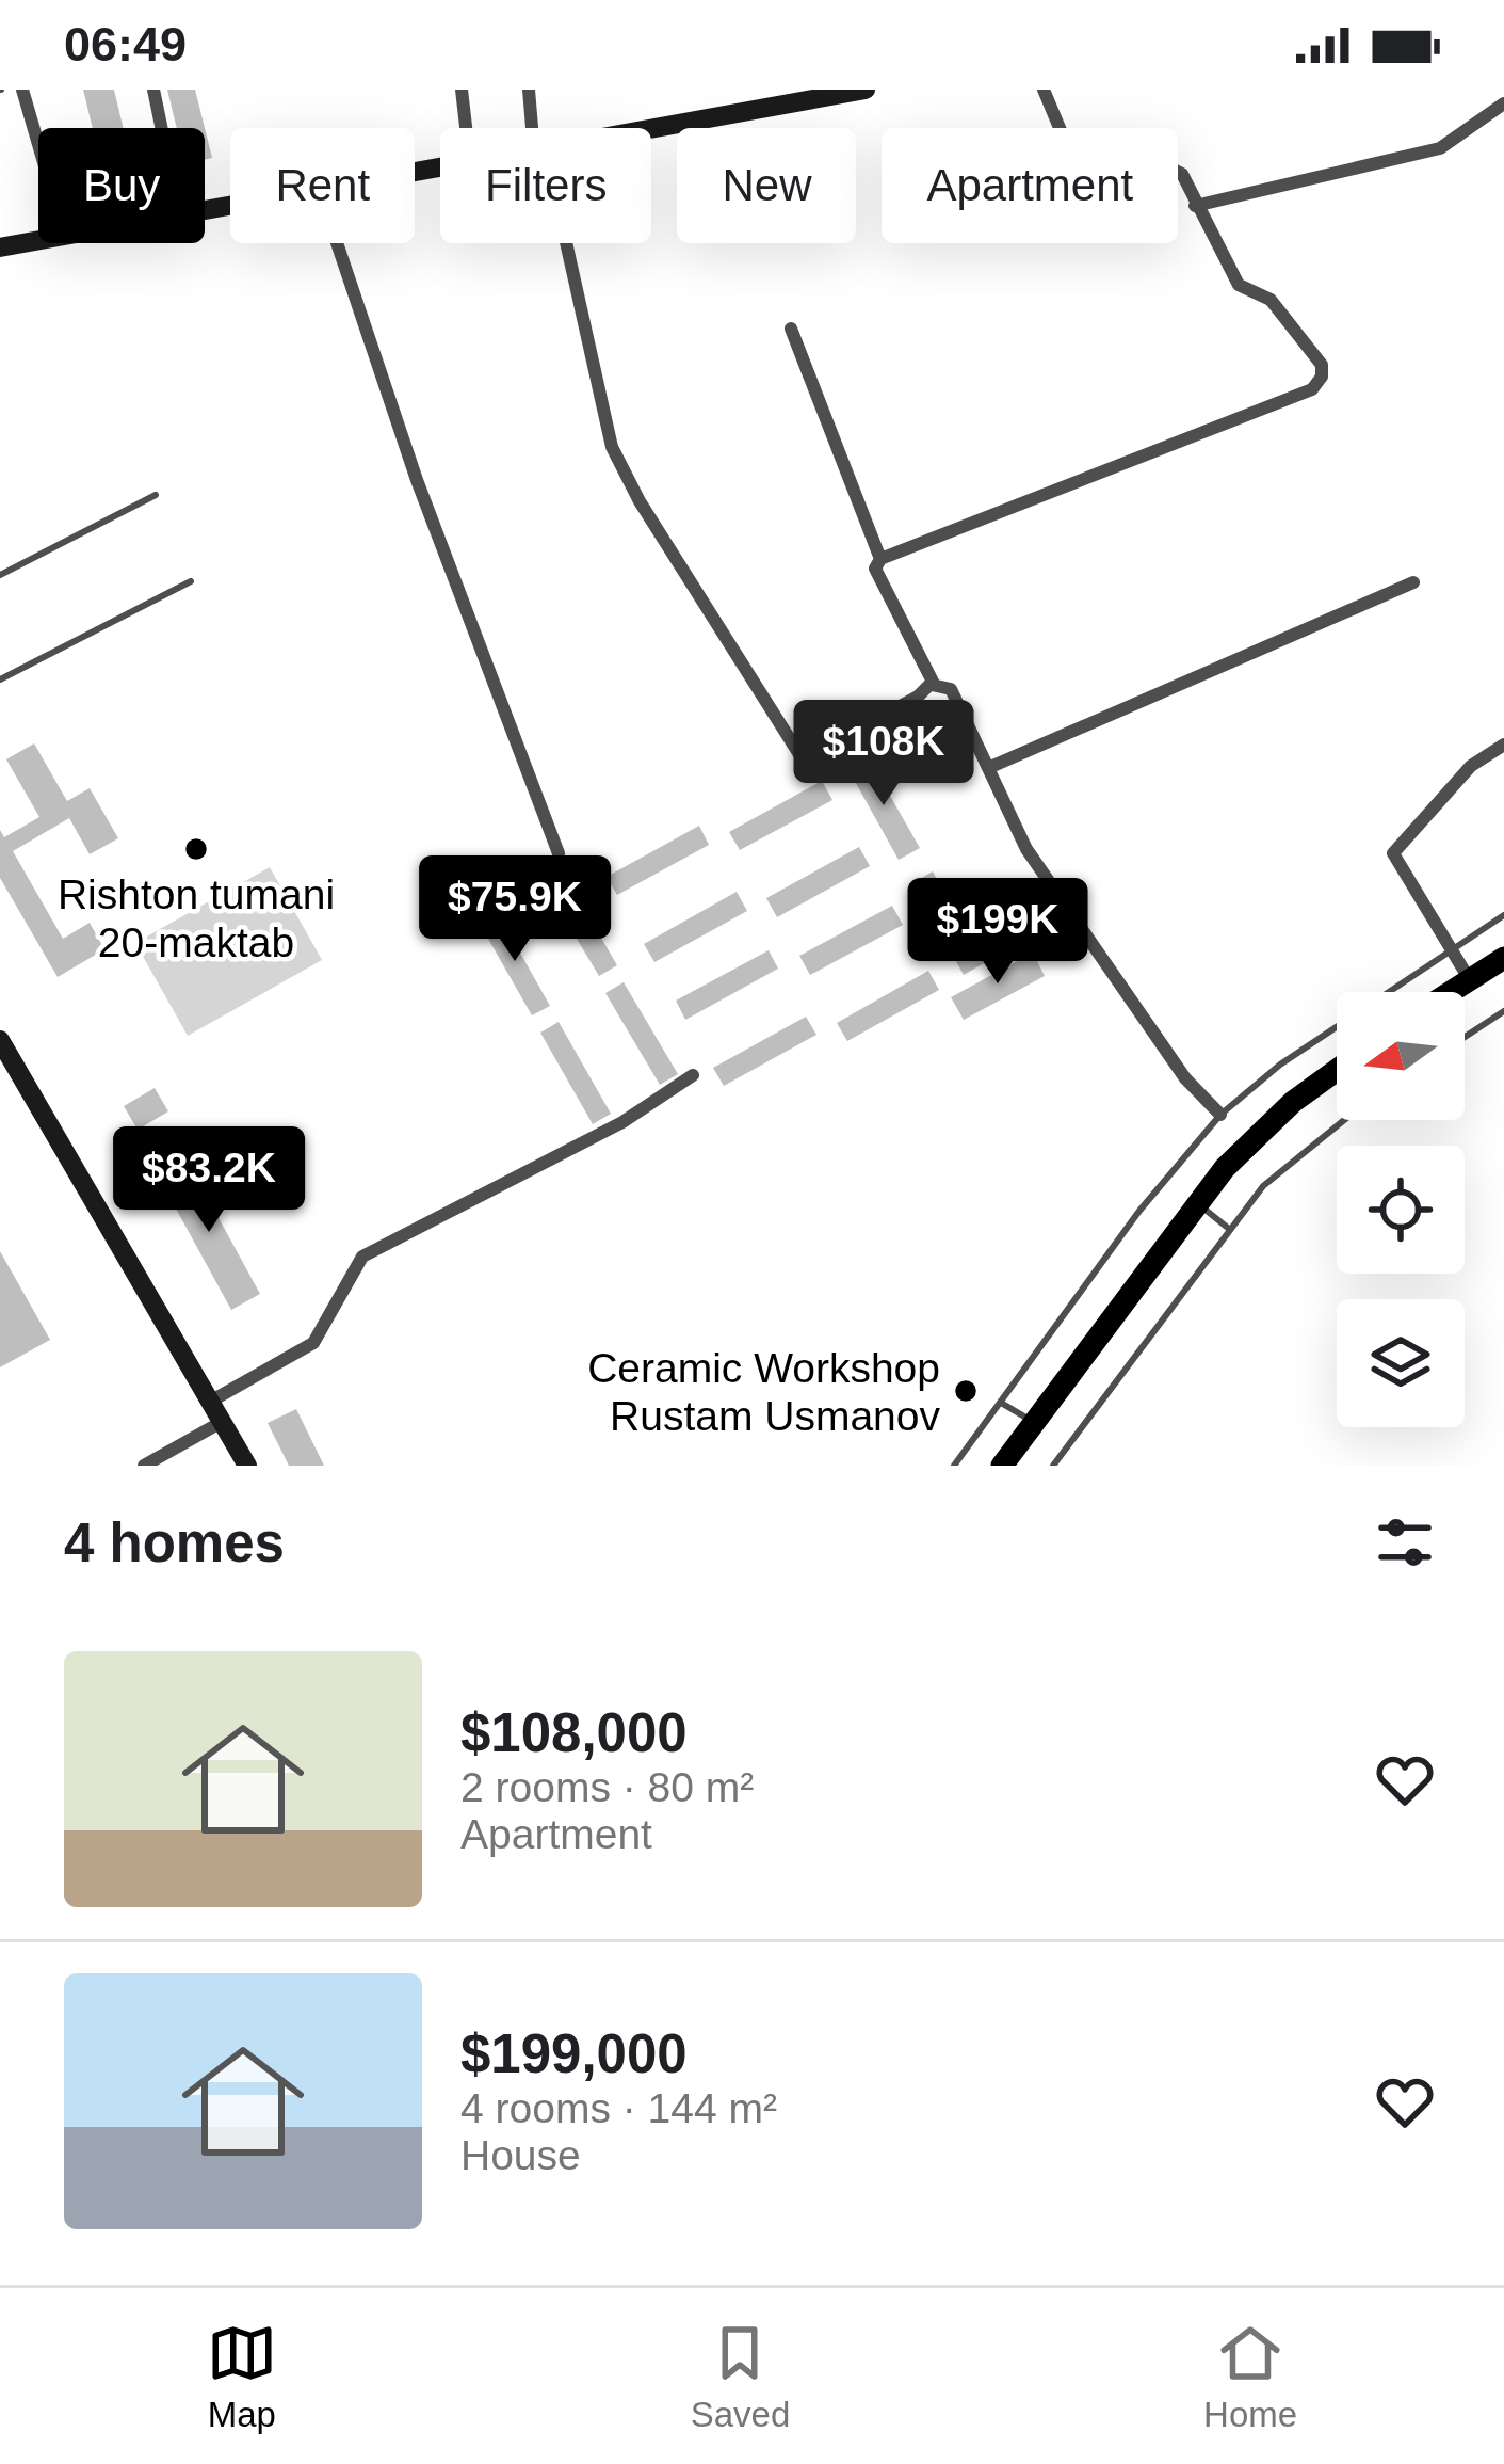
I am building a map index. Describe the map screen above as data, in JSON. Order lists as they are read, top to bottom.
{
  "places": ["Rishton tumani 20-maktab", "Ceramic Workshop Rustam Usmanov"],
  "north": "left",
  "page": {
    "status": "06:49",
    "chip": [
      "Buy",
      "Rent",
      "Filters",
      "New",
      "Apartment"
    ],
    "price": [
      "$108K",
      "$75.9K",
      "$199K",
      "$83.2K"
    ],
    "heading": "4 homes",
    "list": [
      {
        "name": "$108,000",
        "note": "2 rooms · 80 m² · Apartment"
      },
      {
        "name": "$199,000",
        "note": "4 rooms · 144 m² · House"
      }
    ],
    "tabs": ["Map", "Saved", "Home"]
  }
}
